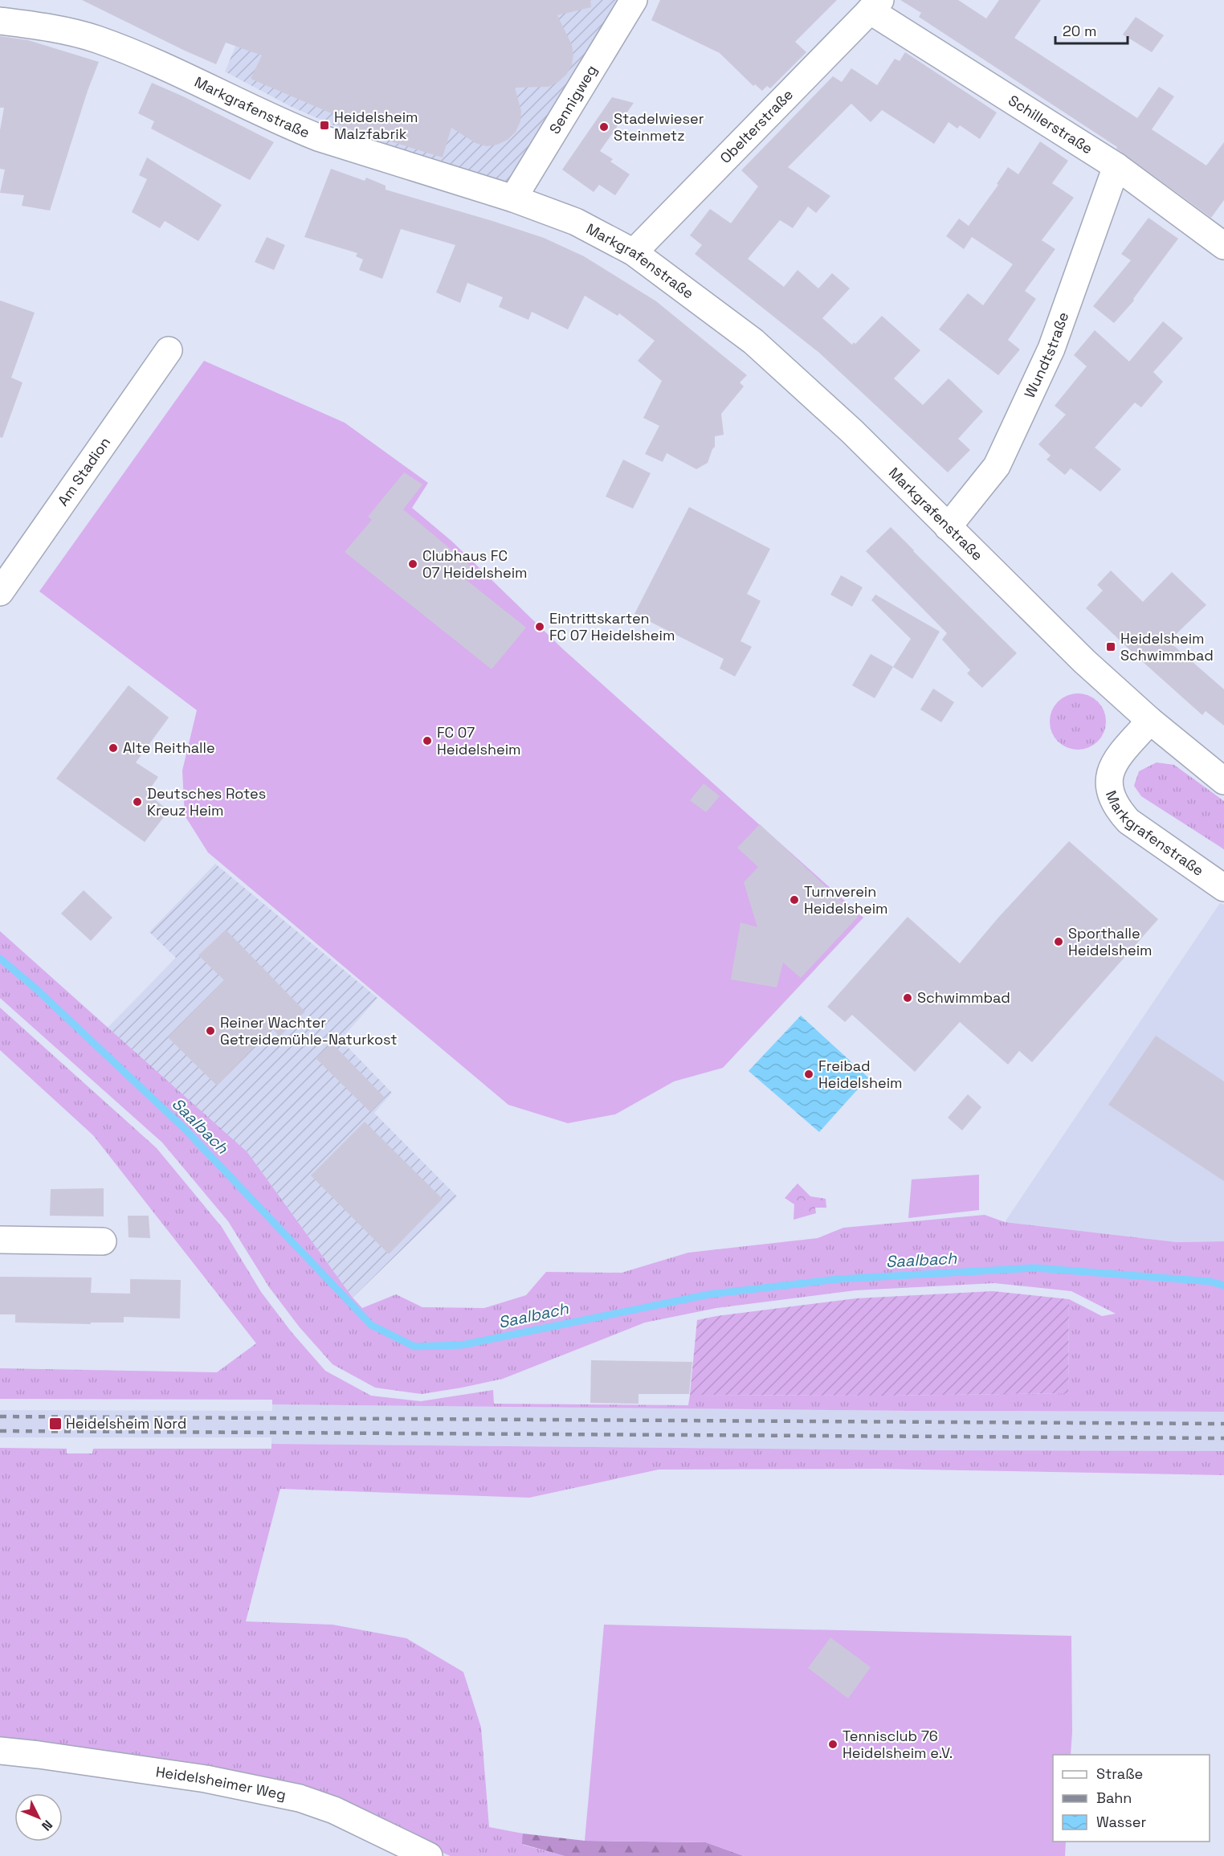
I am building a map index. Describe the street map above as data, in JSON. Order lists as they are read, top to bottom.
{
  "streets": {
    "street": [
      "Sennigweg",
      "Markgrafenstraße",
      "Schillerstraße",
      "Obelterstraße",
      "Wundtstraße",
      "Am Stadion",
      "Heidelsheimer Weg"
    ]
  },
  "crossings": [
    ["Sennigweg", "Markgrafenstraße"],
    ["Markgrafenstraße", "Obelterstraße"],
    ["Markgrafenstraße", "Wundtstraße"],
    ["Schillerstraße", "Obelterstraße"],
    ["Schillerstraße", "Wundtstraße"]
  ],
  "water": ["Saalbach"],
  "places": {
    "transit": ["Heidelsheim Malzfabrik", "Heidelsheim Schwimmbad", "Heidelsheim Nord"],
    "other": [
      "Stadelwieser Steinmetz",
      "Clubhaus FC 07 Heidelsheim",
      "Eintrittskarten FC 07 Heidelsheim",
      "FC 07 Heidelsheim",
      "Alte Reithalle",
      "Deutsches Rotes Kreuz Heim",
      "Turnverein Heidelsheim",
      "Sporthalle Heidelsheim",
      "Schwimmbad",
      "Reiner Wachter Getreidemühle-Naturkost",
      "Freibad Heidelsheim",
      "Tennisclub 76 Heidelsheim e.V."
    ]
  },
  "legend": ["Straße", "Bahn", "Wasser"],
  "scale_bar": "20 m",
  "north": "bottom right"
}
